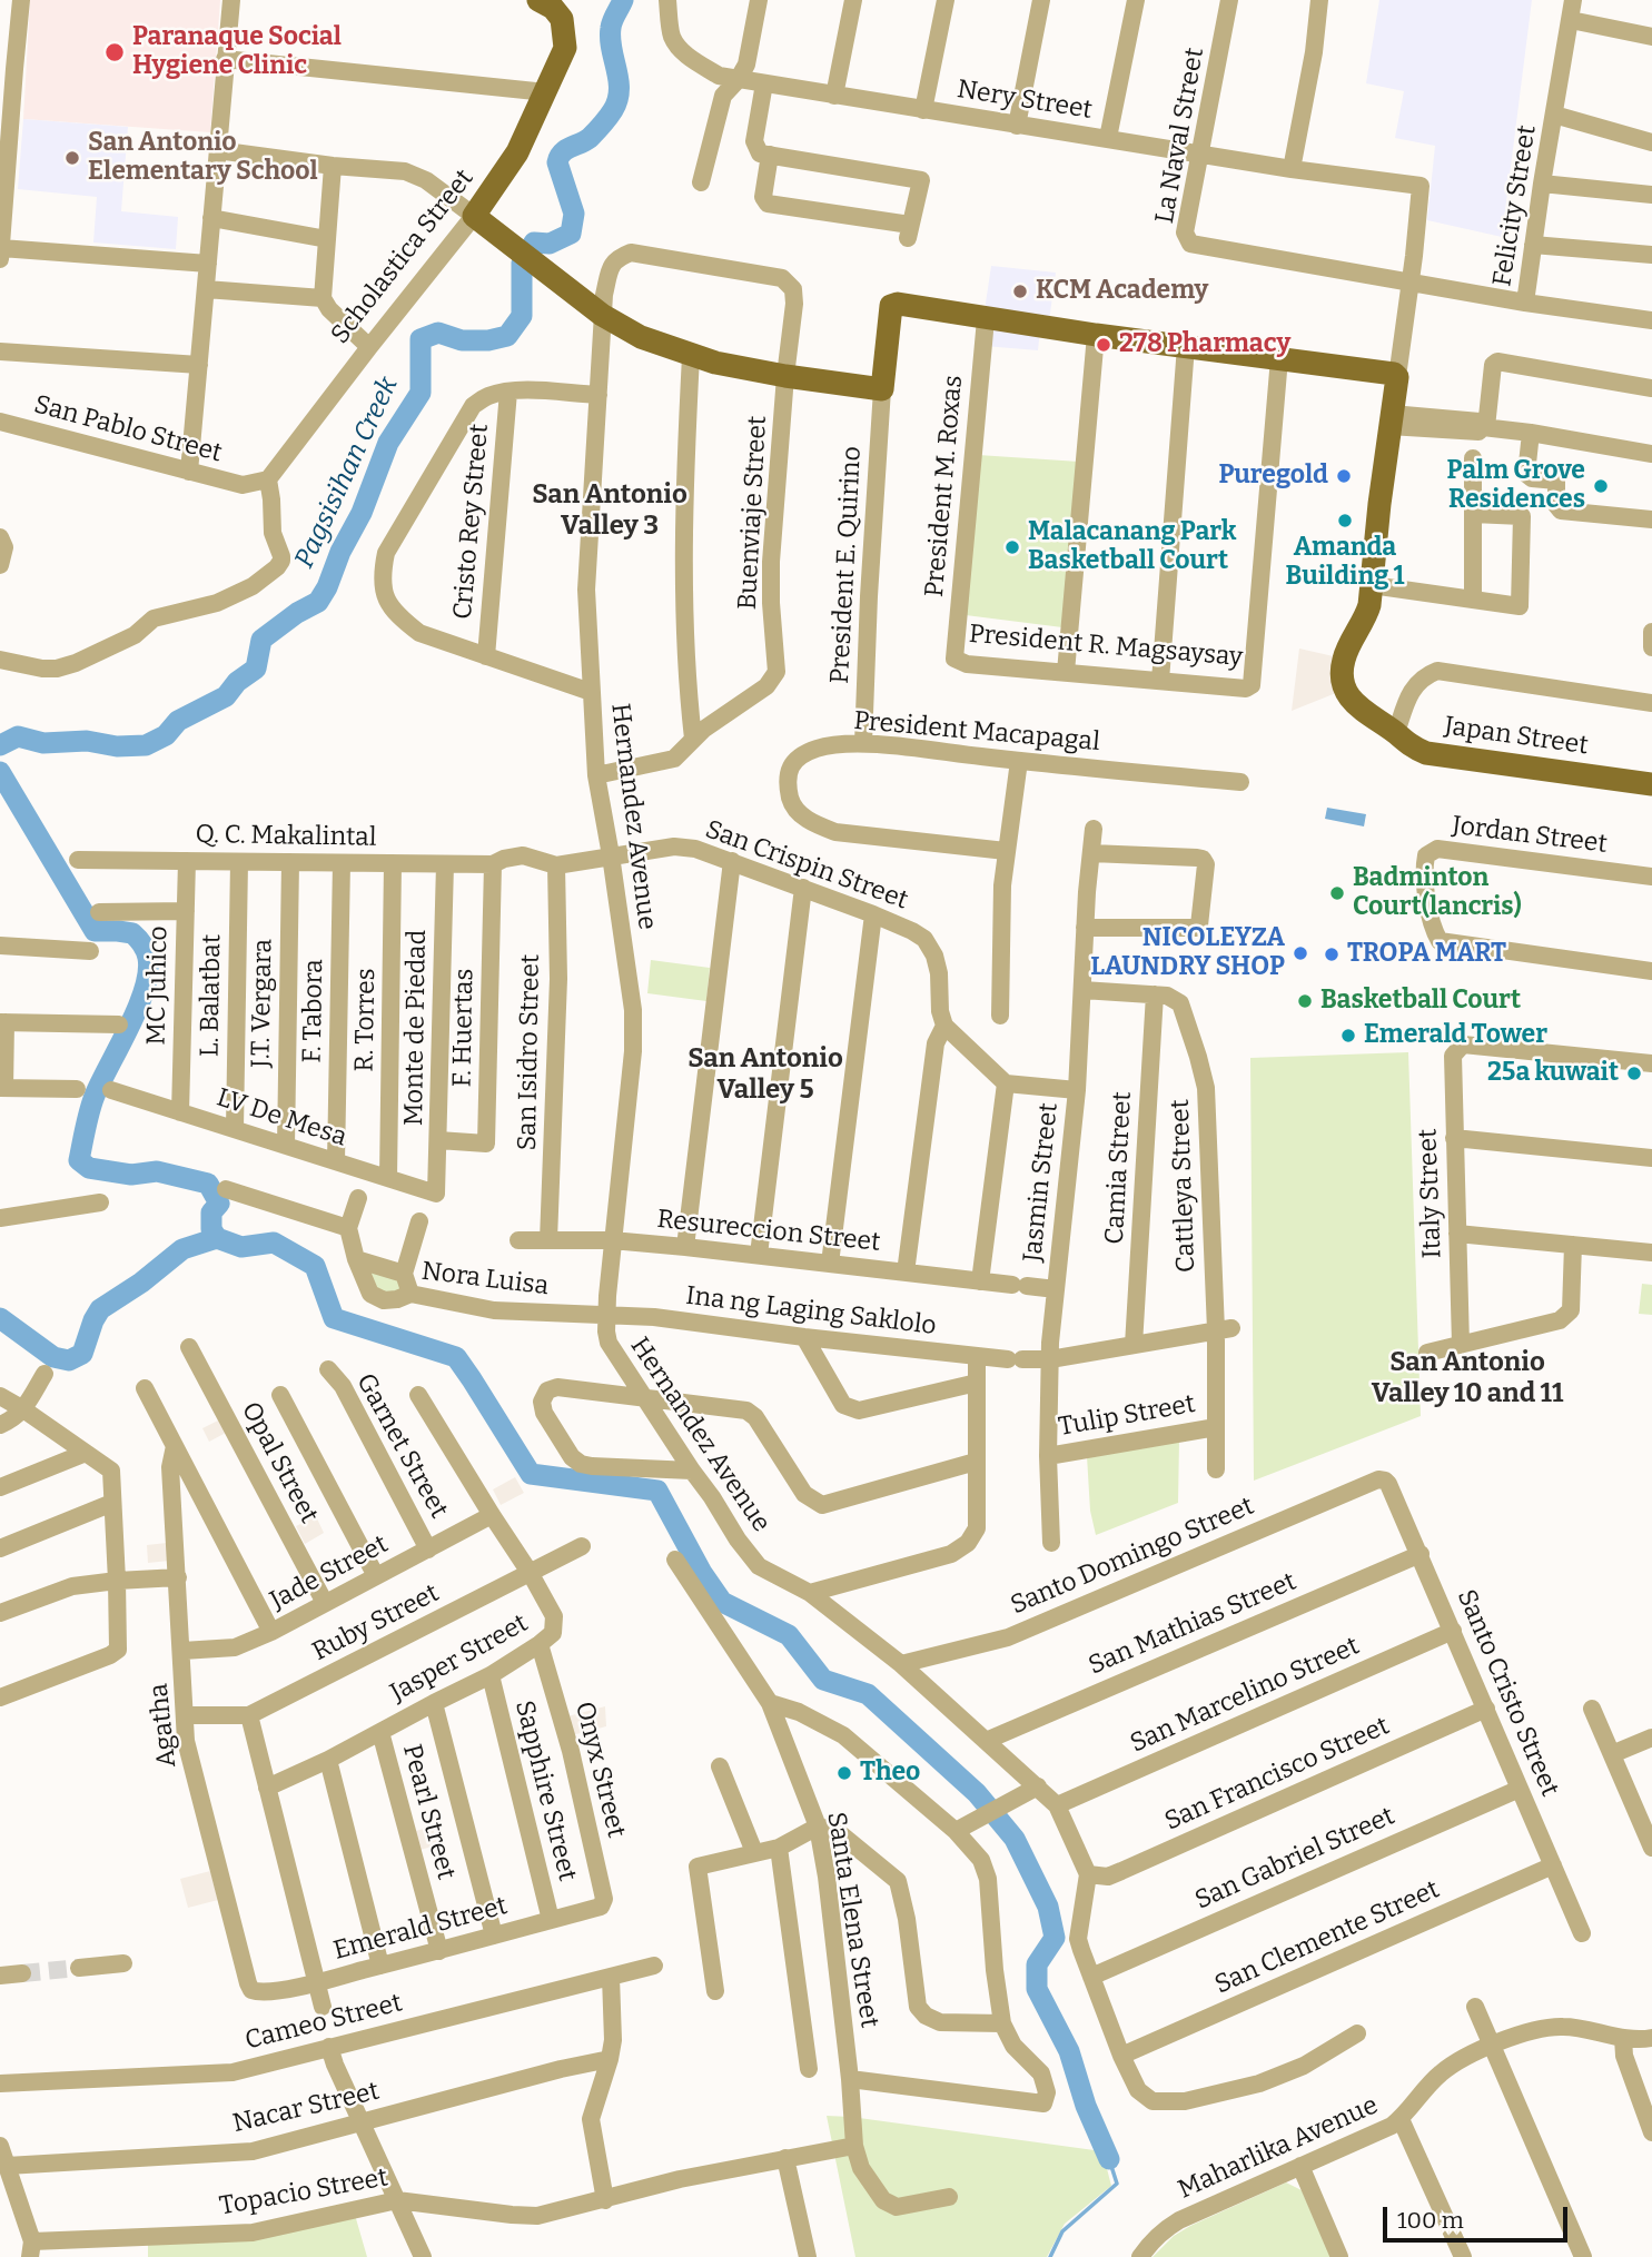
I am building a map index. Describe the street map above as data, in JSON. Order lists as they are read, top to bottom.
{
  "streets": {
    "main road": ["Scholastica Street", "Japan Street"],
    "street": [
      "Nery Street",
      "La Naval Street",
      "Felicity Street",
      "San Pablo Street",
      "President M. Roxas",
      "Buenviaje Street",
      "Cristo Rey Street",
      "President E. Quirino",
      "President R. Magsaysay",
      "President Macapagal",
      "Hernandez Avenue",
      "Jordan Street",
      "Q. C. Makalintal",
      "San Crispin Street",
      "MC Juhico",
      "L. Balatbat",
      "J.T. Vergara",
      "F. Tabora",
      "R. Torres",
      "Monte de Piedad",
      "F. Huertas",
      "San Isidro Street",
      "LV De Mesa",
      "Camia Street",
      "Jasmin Street",
      "Cattleya Street",
      "Italy Street",
      "Resureccion Street",
      "Nora Luisa",
      "Ina ng Laging Saklolo",
      "Tulip Street",
      "Garnet Street",
      "Opal Street",
      "Santo Domingo Street",
      "Jade Street",
      "Ruby Street",
      "San Mathias Street",
      "Jasper Street",
      "Santo Cristo Street",
      "San Marcelino Street",
      "Agatha",
      "Onyx Street",
      "San Francisco Street",
      "Sapphire Street",
      "Pearl Street",
      "San Gabriel Street",
      "Santa Elena Street",
      "Emerald Street",
      "San Clemente Street",
      "Cameo Street",
      "Nacar Street",
      "Maharlika Avenue",
      "Topacio Street"
    ]
  },
  "crossings": [
    ["Nery Street", "La Naval Street"],
    ["Nery Street", "Felicity Street"],
    ["La Naval Street", "Felicity Street"],
    ["Scholastica Street", "San Pablo Street"],
    ["President M. Roxas", "President R. Magsaysay"],
    ["Buenviaje Street", "Hernandez Avenue"],
    ["President E. Quirino", "President Macapagal"],
    ["Hernandez Avenue", "San Crispin Street"],
    ["Hernandez Avenue", "Resureccion Street"],
    ["Hernandez Avenue", "Nora Luisa"],
    ["Hernandez Avenue", "Ina ng Laging Saklolo"],
    ["Hernandez Avenue", "Santo Domingo Street"],
    ["Hernandez Avenue", "San Mathias Street"],
    ["Hernandez Avenue", "San Marcelino Street"],
    ["Hernandez Avenue", "San Francisco Street"],
    ["Q. C. Makalintal", "San Crispin Street"],
    ["Q. C. Makalintal", "MC Juhico"],
    ["Q. C. Makalintal", "L. Balatbat"],
    ["Q. C. Makalintal", "J.T. Vergara"],
    ["Q. C. Makalintal", "F. Tabora"],
    ["Q. C. Makalintal", "R. Torres"],
    ["Q. C. Makalintal", "Monte de Piedad"],
    ["Q. C. Makalintal", "F. Huertas"],
    ["Q. C. Makalintal", "San Isidro Street"],
    ["San Crispin Street", "San Isidro Street"],
    ["MC Juhico", "LV De Mesa"],
    ["L. Balatbat", "LV De Mesa"],
    ["J.T. Vergara", "LV De Mesa"],
    ["F. Tabora", "LV De Mesa"],
    ["R. Torres", "LV De Mesa"],
    ["Monte de Piedad", "F. Huertas"],
    ["Monte de Piedad", "LV De Mesa"],
    ["San Isidro Street", "Resureccion Street"],
    ["Camia Street", "Cattleya Street"],
    ["Camia Street", "Ina ng Laging Saklolo"],
    ["Jasmin Street", "Resureccion Street"],
    ["Jasmin Street", "Ina ng Laging Saklolo"],
    ["Jasmin Street", "Tulip Street"],
    ["Cattleya Street", "Ina ng Laging Saklolo"],
    ["Cattleya Street", "Tulip Street"],
    ["Nora Luisa", "Ina ng Laging Saklolo"],
    ["Garnet Street", "Jade Street"],
    ["Opal Street", "Jade Street"],
    ["Santo Domingo Street", "Santo Cristo Street"],
    ["Jade Street", "Jasper Street"],
    ["Jade Street", "Agatha"],
    ["Ruby Street", "Jasper Street"],
    ["Ruby Street", "Agatha"],
    ["San Mathias Street", "Santo Cristo Street"],
    ["Jasper Street", "Onyx Street"],
    ["Jasper Street", "Sapphire Street"],
    ["Jasper Street", "Pearl Street"],
    ["Santo Cristo Street", "San Marcelino Street"],
    ["Santo Cristo Street", "San Francisco Street"],
    ["Santo Cristo Street", "San Gabriel Street"],
    ["Santo Cristo Street", "San Clemente Street"],
    ["Agatha", "Emerald Street"],
    ["Onyx Street", "Emerald Street"],
    ["Sapphire Street", "Emerald Street"],
    ["Pearl Street", "Emerald Street"],
    ["Santa Elena Street", "Topacio Street"]
  ],
  "districts": ["San Antonio Valley 3", "San Antonio Valley 5", "San Antonio Valley 10 and 11"],
  "water": ["Pagsisihan Creek"],
  "places": [
    "Paranaque Social Hygiene Clinic",
    "San Antonio Elementary School",
    "KCM Academy",
    "278 Pharmacy",
    "Puregold",
    "Palm Grove Residences",
    "Amanda Building 1",
    "Malacanang Park Basketball Court",
    "Badminton Court(lancris)",
    "NICOLEYZA LAUNDRY SHOP",
    "TROPA MART",
    "Basketball Court",
    "Emerald Tower",
    "25a kuwait",
    "Theo"
  ],
  "scale_bar": "100 m"
}
